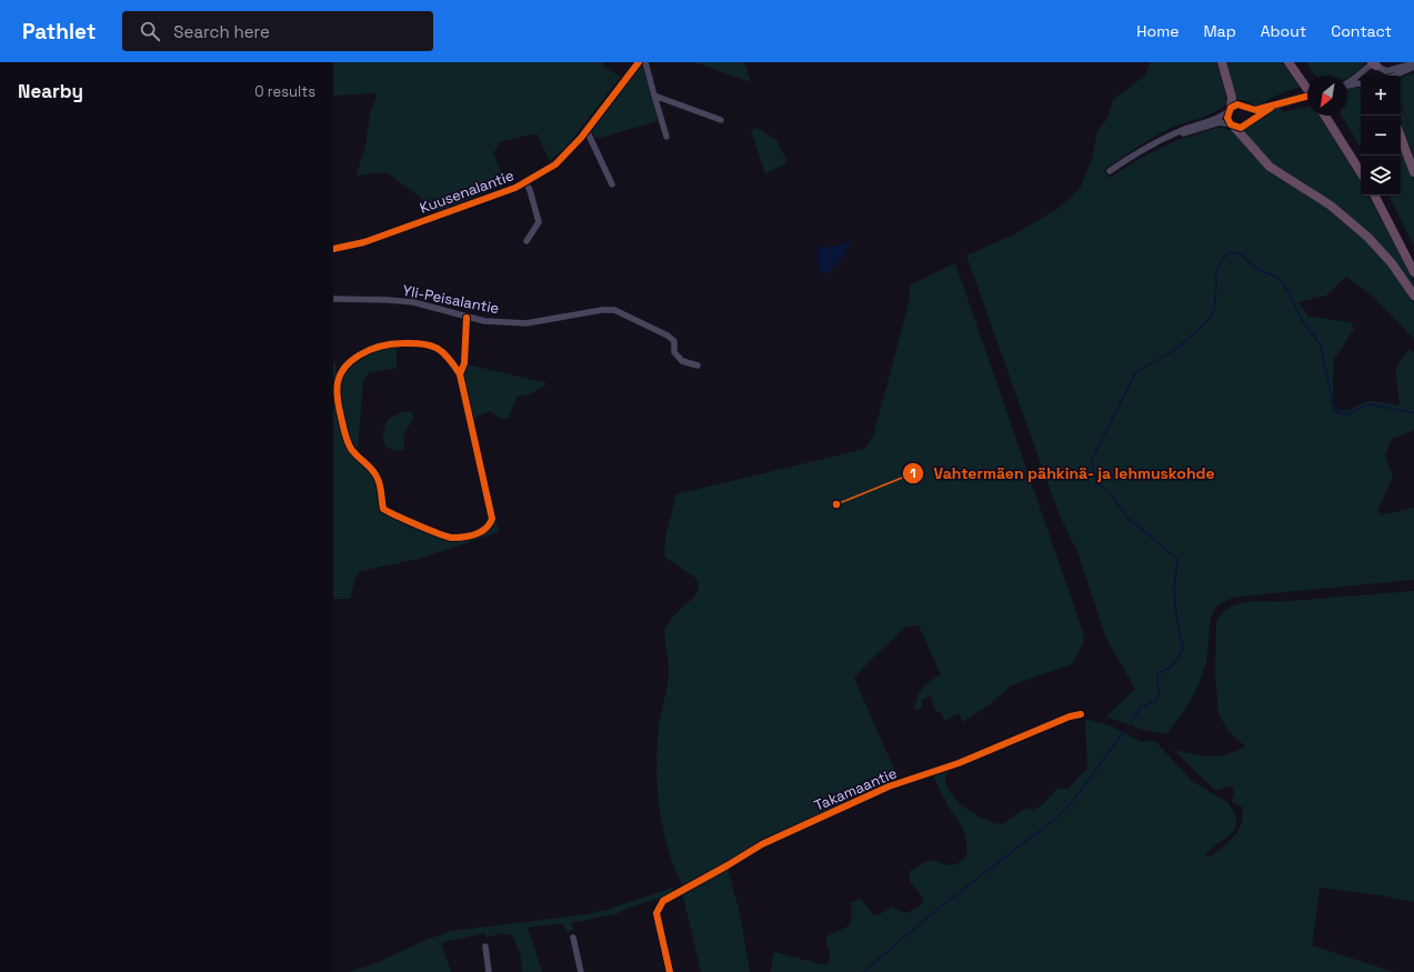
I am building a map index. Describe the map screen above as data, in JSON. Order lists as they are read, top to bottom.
{
  "streets": {
    "street": ["Kuusenalantie", "Yli-Peisalantie", "Takamaantie"]
  },
  "places": ["Vahtermäen pähkinä- ja lehmuskohde"],
  "north": "bottom left",
  "page": {
    "header": "Pathlet",
    "search": "Search here",
    "nav": [
      "Home",
      "Map",
      "About",
      "Contact"
    ],
    "heading": ["Nearby", "0 results"],
    "map_buttons": ["+", "−"]
  }
}
